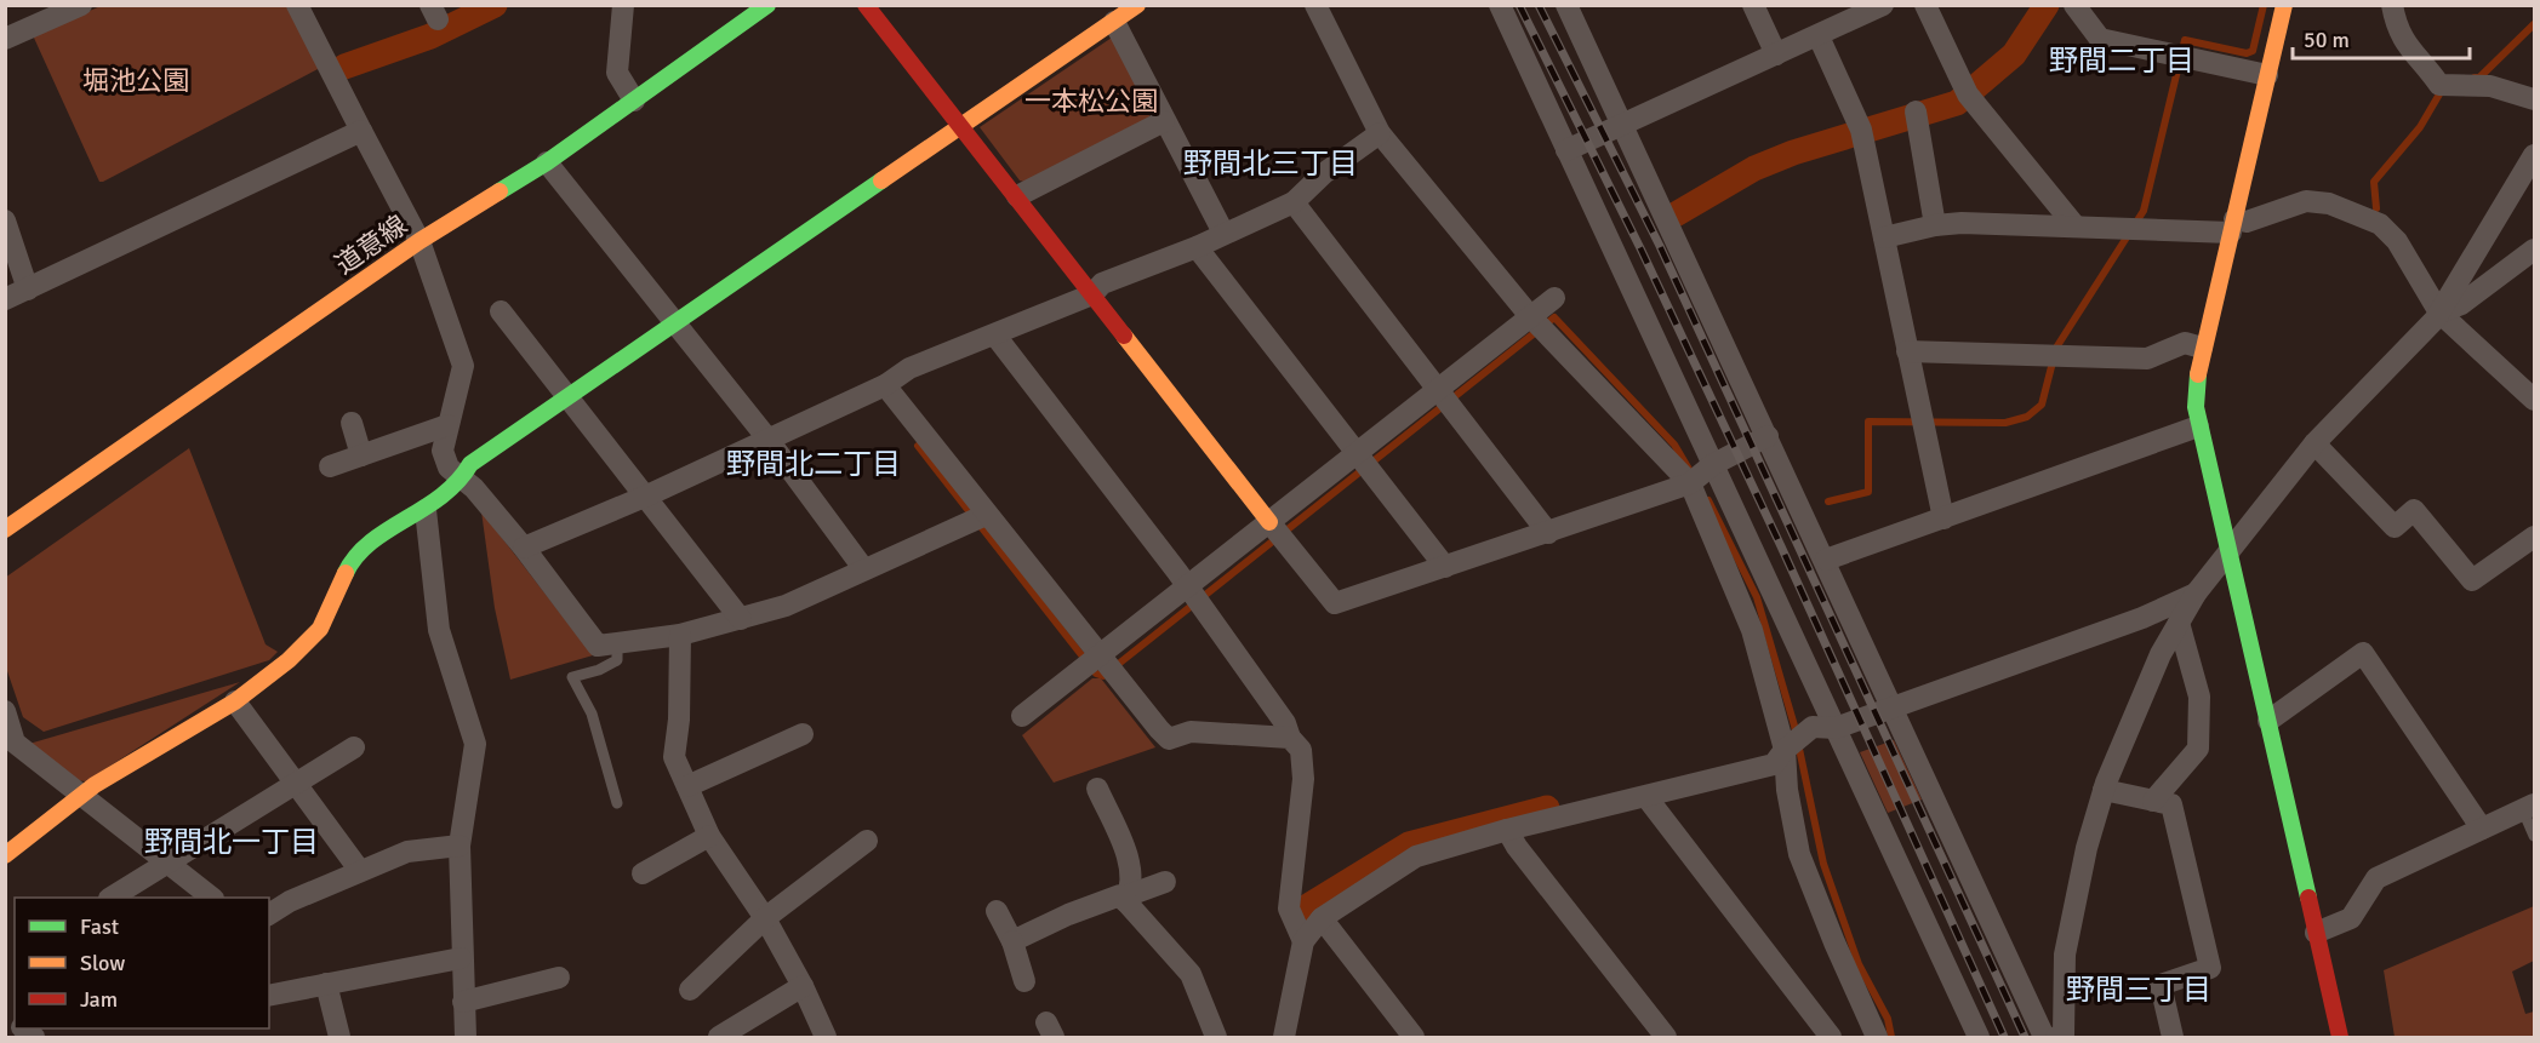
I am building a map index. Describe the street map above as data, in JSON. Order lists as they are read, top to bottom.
{
  "streets": {
    "street": ["道意線"]
  },
  "districts": [
    "野間二丁目",
    "野間北三丁目",
    "野間北二丁目",
    "野間北一丁目",
    "野間三丁目"
  ],
  "parks": ["堀池公園", "一本松公園"],
  "legend": ["Fast", "Slow", "Jam"],
  "scale_bar": "50 m"
}
